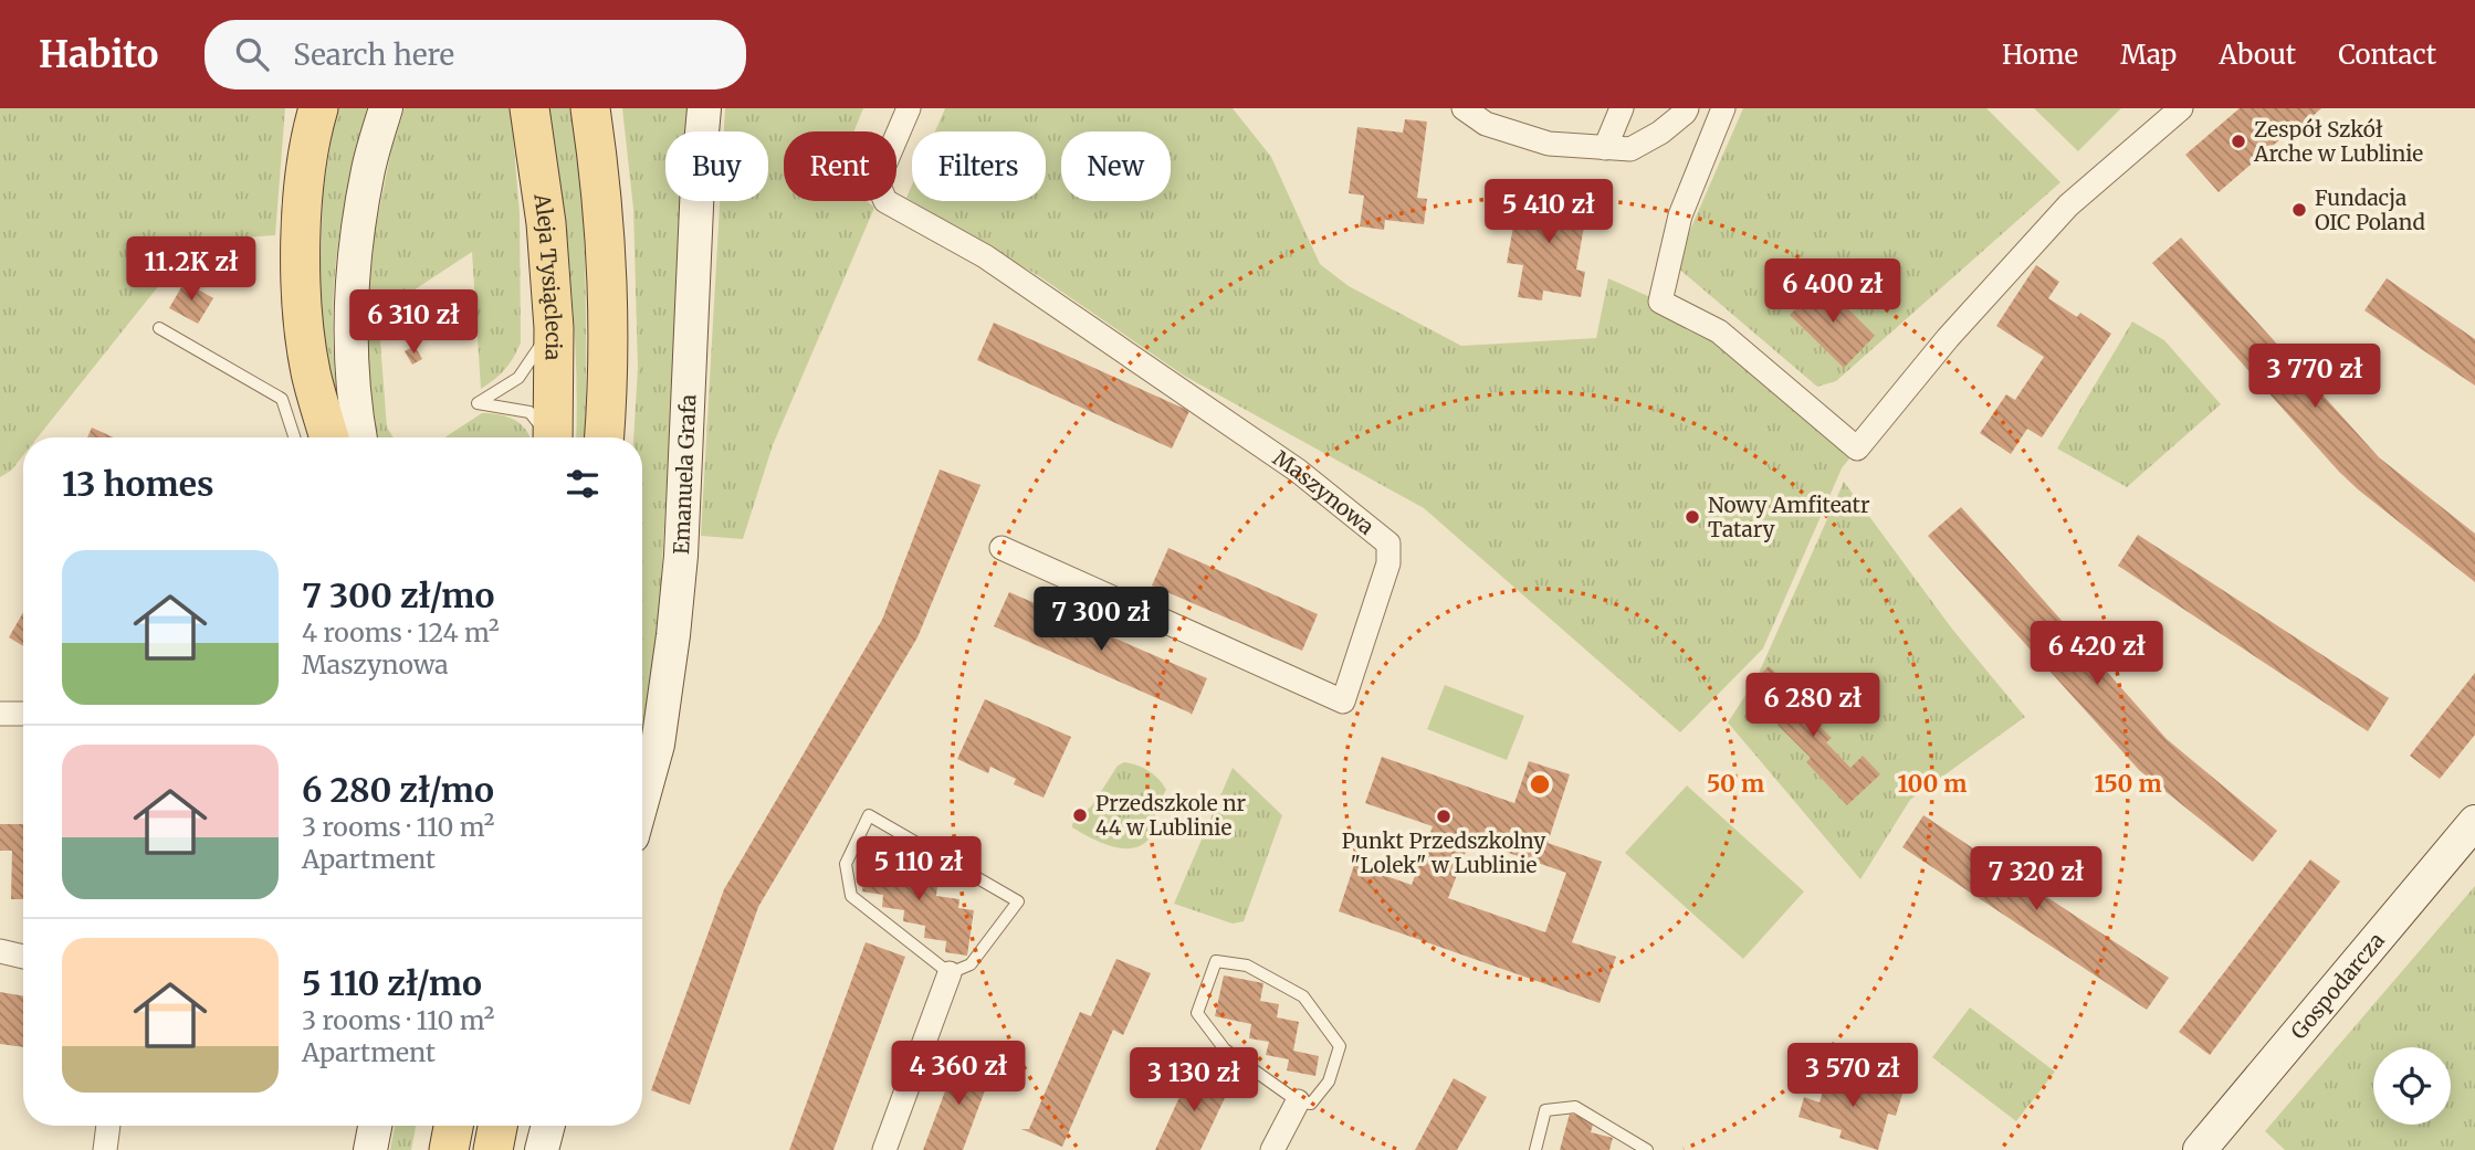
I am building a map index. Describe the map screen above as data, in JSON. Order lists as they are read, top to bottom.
{
  "streets": {
    "main road": ["Aleja Tysiąclecia"],
    "street": ["Emanuela Grafa", "Maszynowa", "Gospodarcza"]
  },
  "places": [
    "Zespół Szkół Arche w Lublinie",
    "Fundacja OIC Poland",
    "Nowy Amfiteatr Tatary",
    "Przedszkole nr 44 w Lublinie",
    "Punkt Przedszkolny \"Lolek\" w Lublinie"
  ],
  "page": {
    "header": "Habito",
    "search": "Search here",
    "nav": [
      "Home",
      "Map",
      "About",
      "Contact"
    ],
    "chip": [
      "Buy",
      "Rent",
      "Filters",
      "New"
    ],
    "price": [
      "5 410 zł",
      "11.2K zł",
      "6 400 zł",
      "6 310 zł",
      "3 770 zł",
      "7 300 zł",
      "6 420 zł",
      "6 280 zł",
      "5 110 zł",
      "7 320 zł",
      "4 360 zł",
      "3 570 zł",
      "3 130 zł"
    ],
    "heading": "13 homes",
    "list": [
      {
        "name": "7 300 zł/mo",
        "note": "4 rooms · 124 m² · Maszynowa"
      },
      {
        "name": "6 280 zł/mo",
        "note": "3 rooms · 110 m² · Apartment"
      },
      {
        "name": "5 110 zł/mo",
        "note": "3 rooms · 110 m² · Apartment"
      }
    ]
  },
  "rings": ["50 m", "100 m", "150 m"]
}
